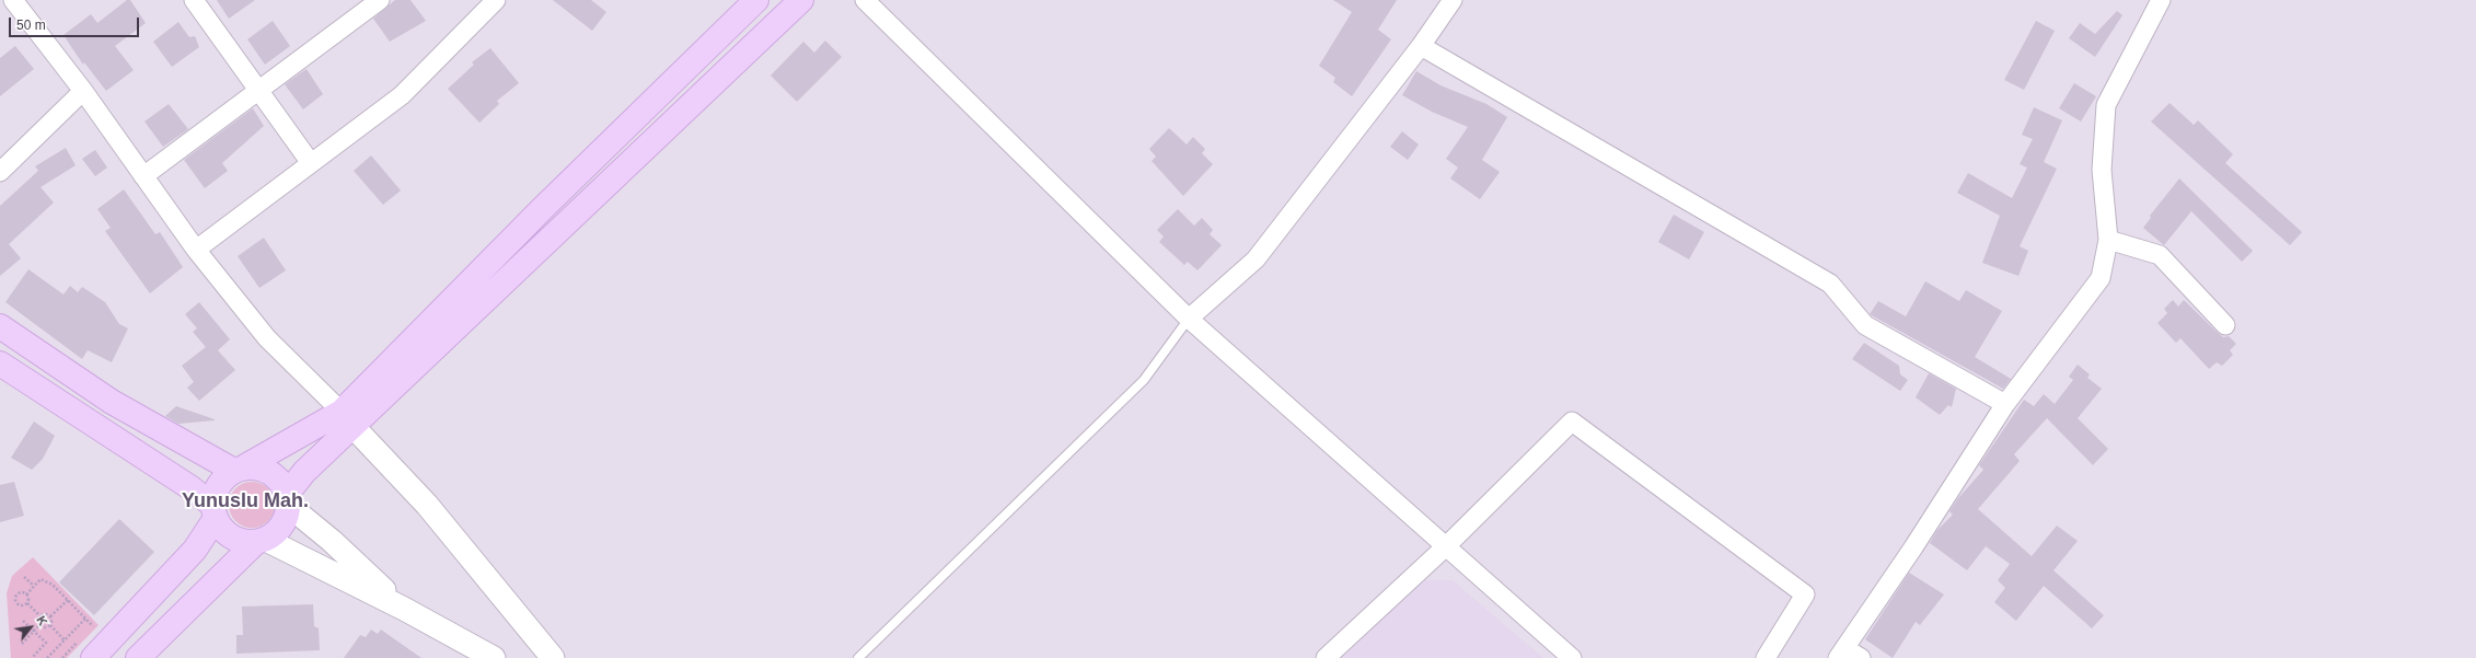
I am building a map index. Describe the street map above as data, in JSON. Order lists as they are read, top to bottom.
{
  "districts": ["Yunuslu Mah."],
  "scale_bar": "50 m",
  "north": "top right"
}
